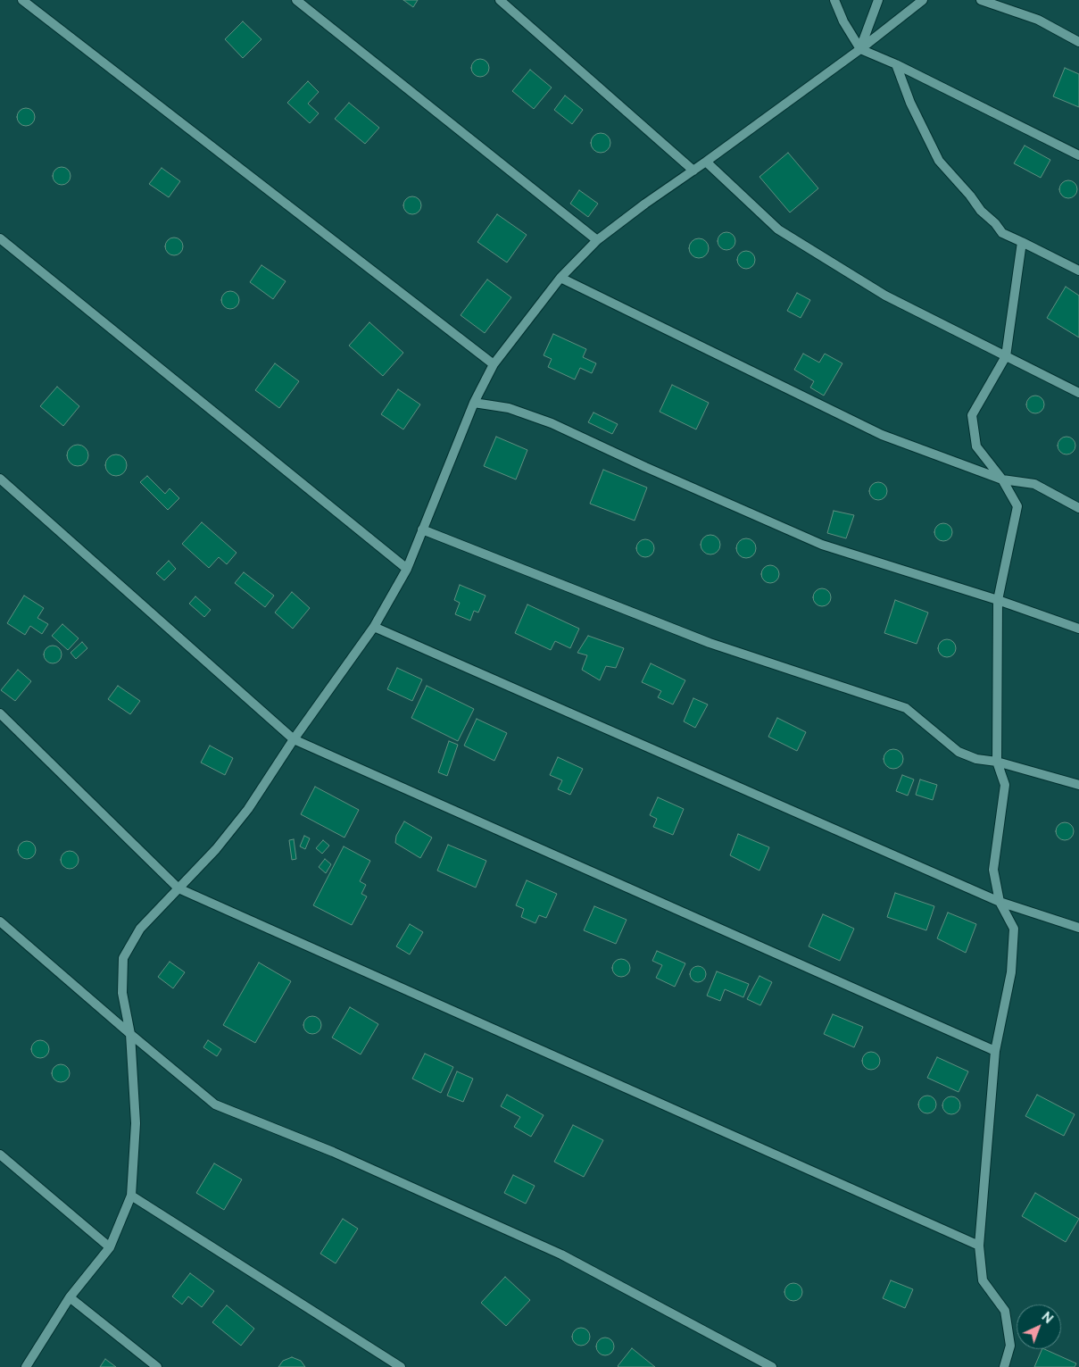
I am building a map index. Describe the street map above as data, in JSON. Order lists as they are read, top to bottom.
{
  "north": "top right"
}
